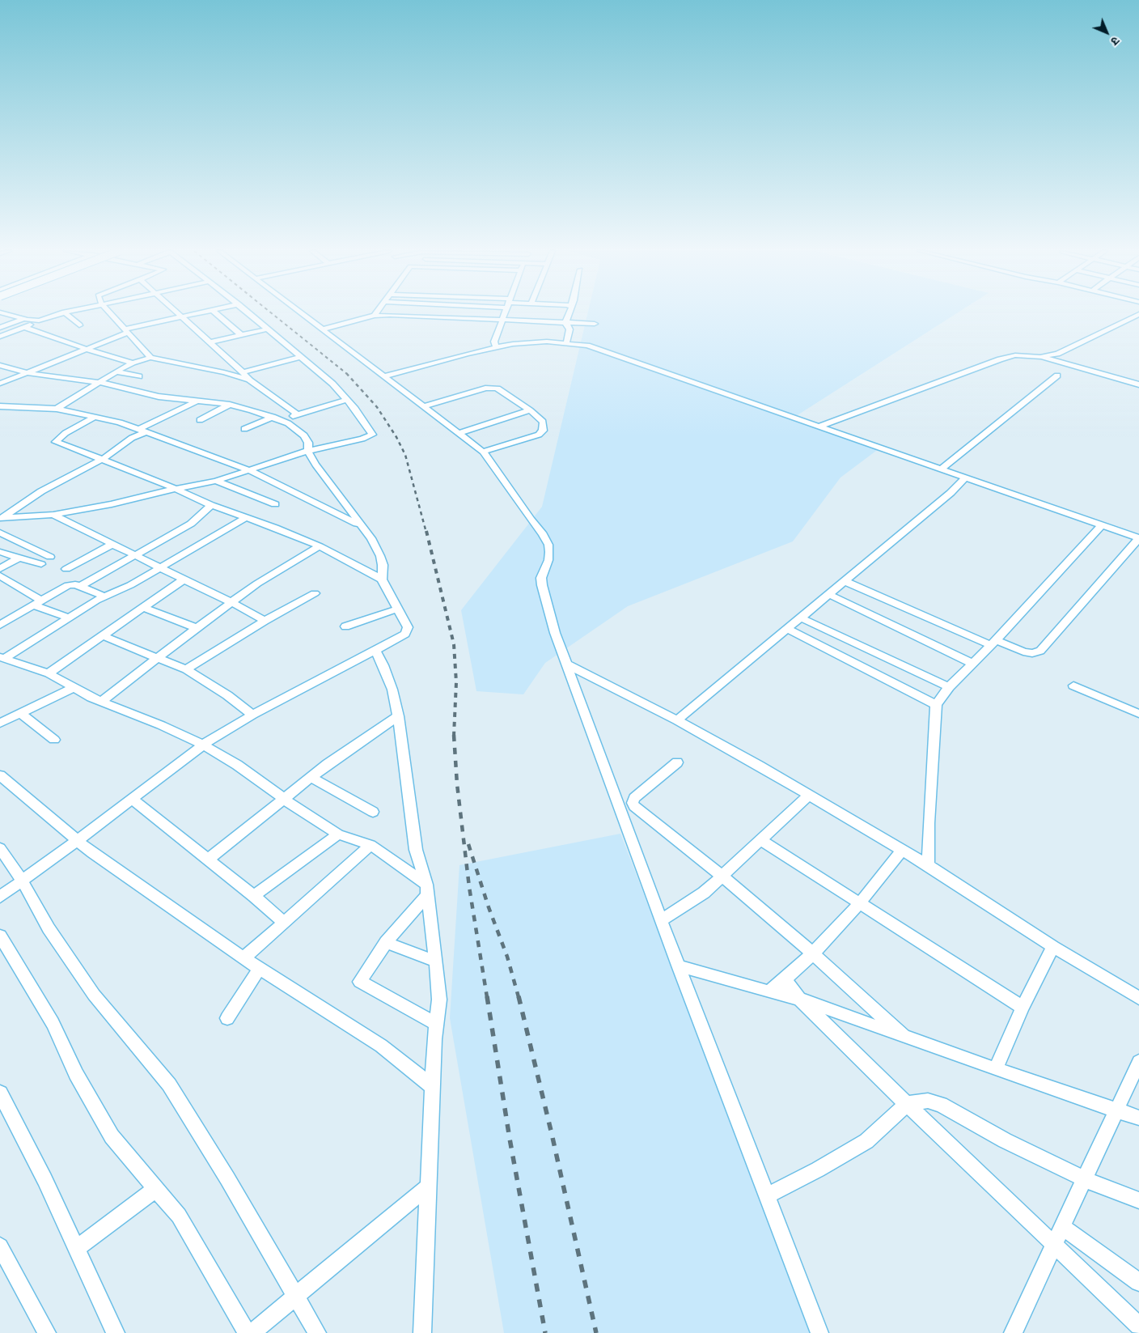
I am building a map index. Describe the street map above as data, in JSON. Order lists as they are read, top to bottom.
{
  "north": "bottom right"
}
